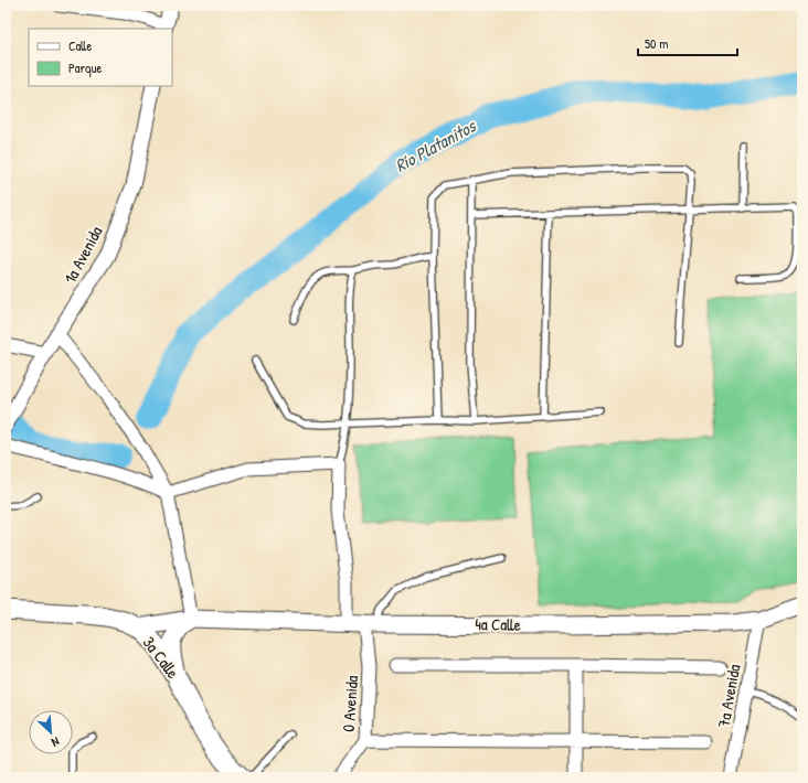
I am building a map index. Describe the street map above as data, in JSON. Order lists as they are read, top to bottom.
{
  "streets": {
    "main road": ["4a Calle", "3a Calle"],
    "street": ["1a Avenida", "7a Avenida", "0 Avenida"]
  },
  "crossings": [
    ["4a Calle", "3a Calle"],
    ["4a Calle", "7a Avenida"],
    ["4a Calle", "0 Avenida"]
  ],
  "water": ["Río Platanitos"],
  "legend": ["Calle", "Parque"],
  "scale_bar": "50 m",
  "north": "bottom right"
}
